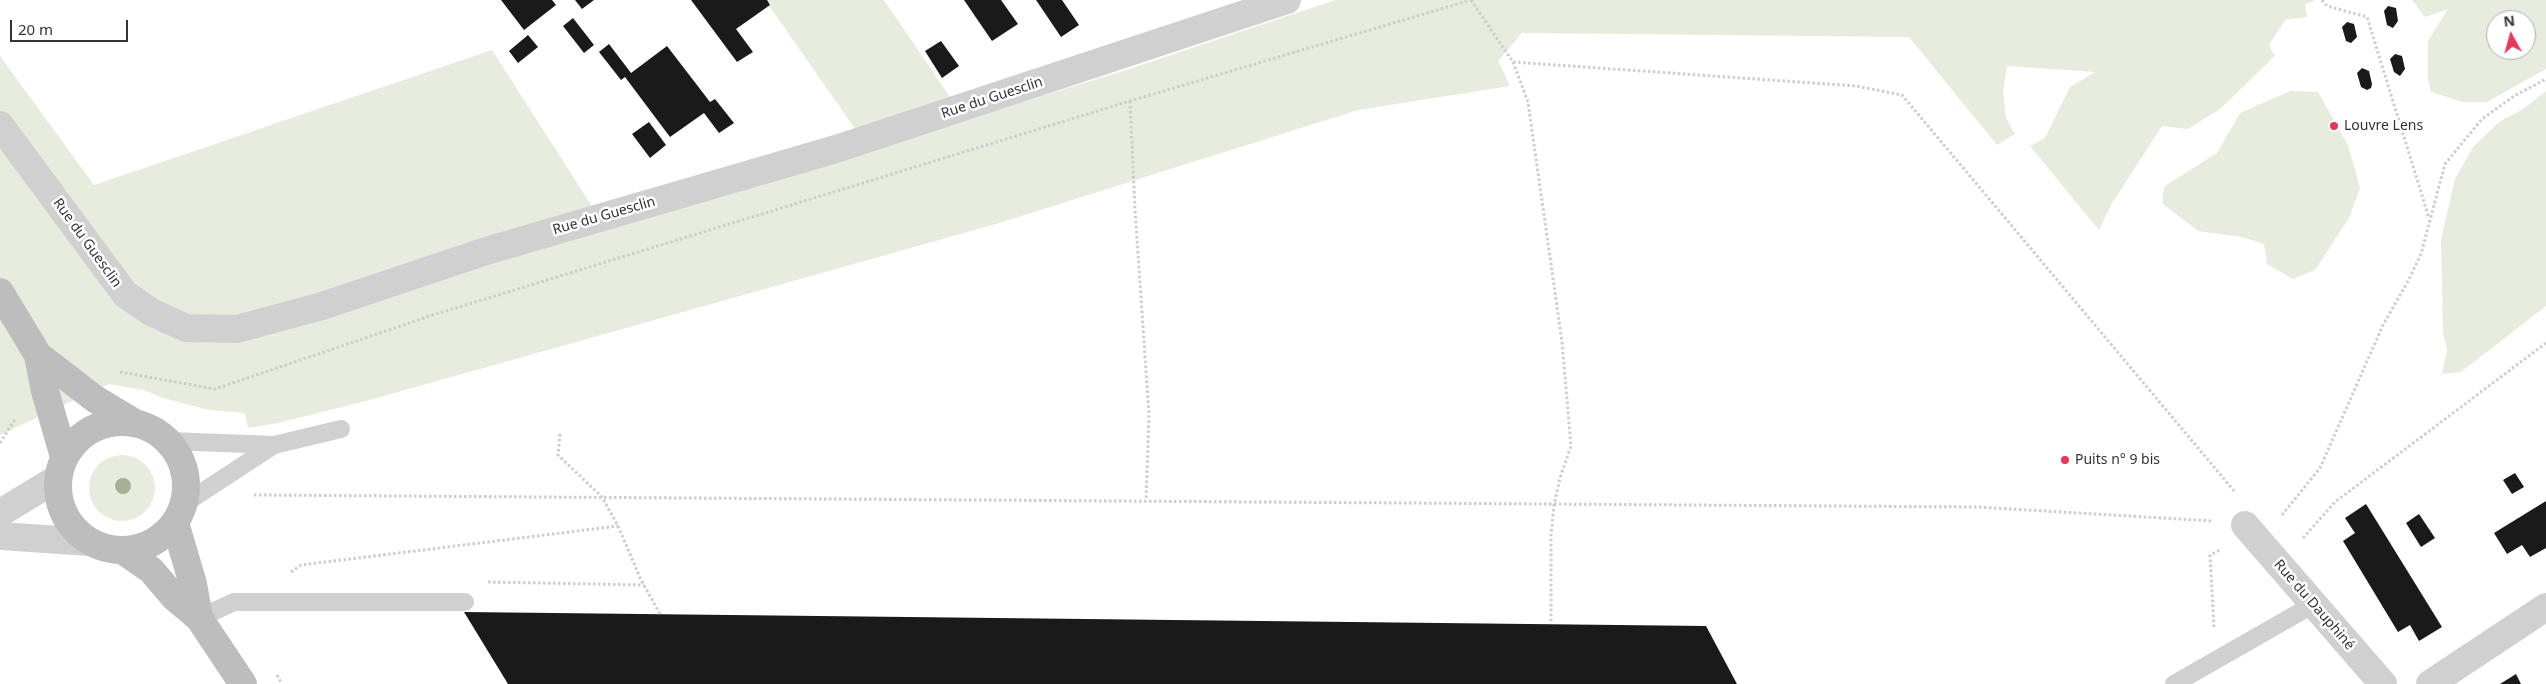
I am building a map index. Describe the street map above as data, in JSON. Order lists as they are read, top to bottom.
{
  "streets": {
    "street": ["Rue du Guesclin", "Rue du Dauphiné"]
  },
  "places": ["Louvre Lens", "Puits n° 9 bis"],
  "scale_bar": "20 m",
  "north": "top"
}
